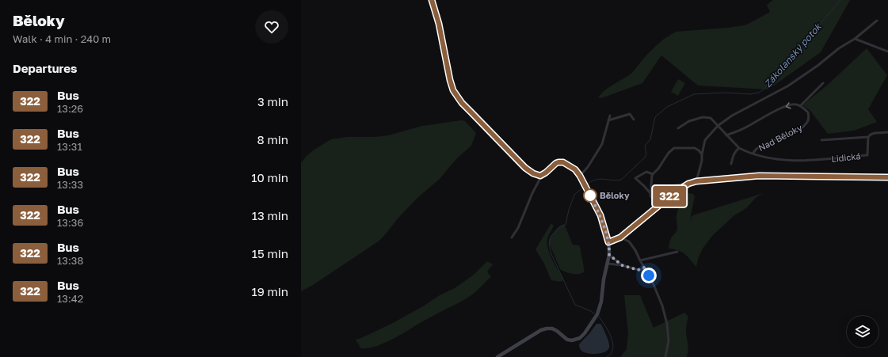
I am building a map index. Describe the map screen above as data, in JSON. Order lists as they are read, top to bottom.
{
  "streets": {
    "street": ["Nad Běloky", "Lidická"]
  },
  "crossings": [
    ["Nad Běloky", "Lidická"]
  ],
  "water": ["Zákolanský potok"],
  "places": ["Běloky"],
  "lines": ["bus line 322"],
  "page": {
    "heading": [
      ["Běloky", "Walk · 4 min · 240 m"],
      "Departures"
    ],
    "on_map": "322",
    "list": [
      {
        "mark": "322",
        "name": "Bus",
        "note": "13:26",
        "value": "3 min"
      },
      {
        "mark": "322",
        "name": "Bus",
        "note": "13:31",
        "value": "8 min"
      },
      {
        "mark": "322",
        "name": "Bus",
        "note": "13:33",
        "value": "10 min"
      },
      {
        "mark": "322",
        "name": "Bus",
        "note": "13:36",
        "value": "13 min"
      },
      {
        "mark": "322",
        "name": "Bus",
        "note": "13:38",
        "value": "15 min"
      },
      {
        "mark": "322",
        "name": "Bus",
        "note": "13:42",
        "value": "19 min"
      }
    ]
  }
}
